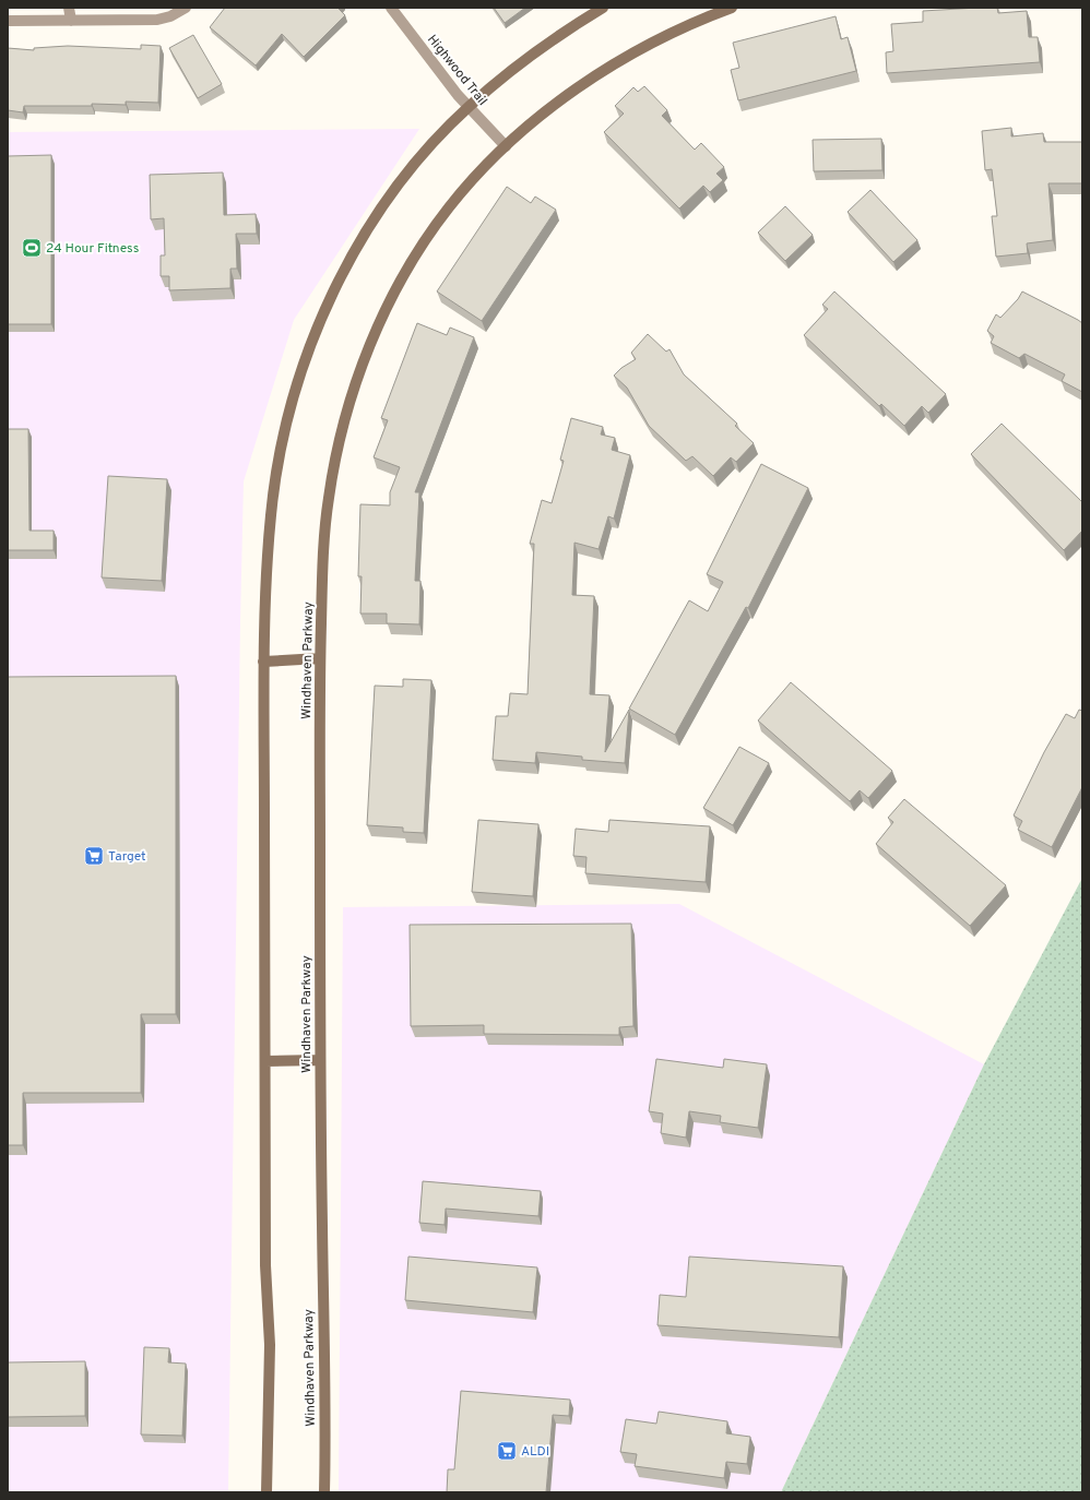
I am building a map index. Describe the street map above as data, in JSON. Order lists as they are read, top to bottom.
{
  "streets": {
    "main road": ["Windhaven Parkway"],
    "street": ["Highwood Trail"]
  },
  "crossings": [
    ["Highwood Trail", "Windhaven Parkway"]
  ],
  "places": {
    "sports": ["24 Hour Fitness"],
    "supermarket": ["Target", "ALDI"]
  }
}
